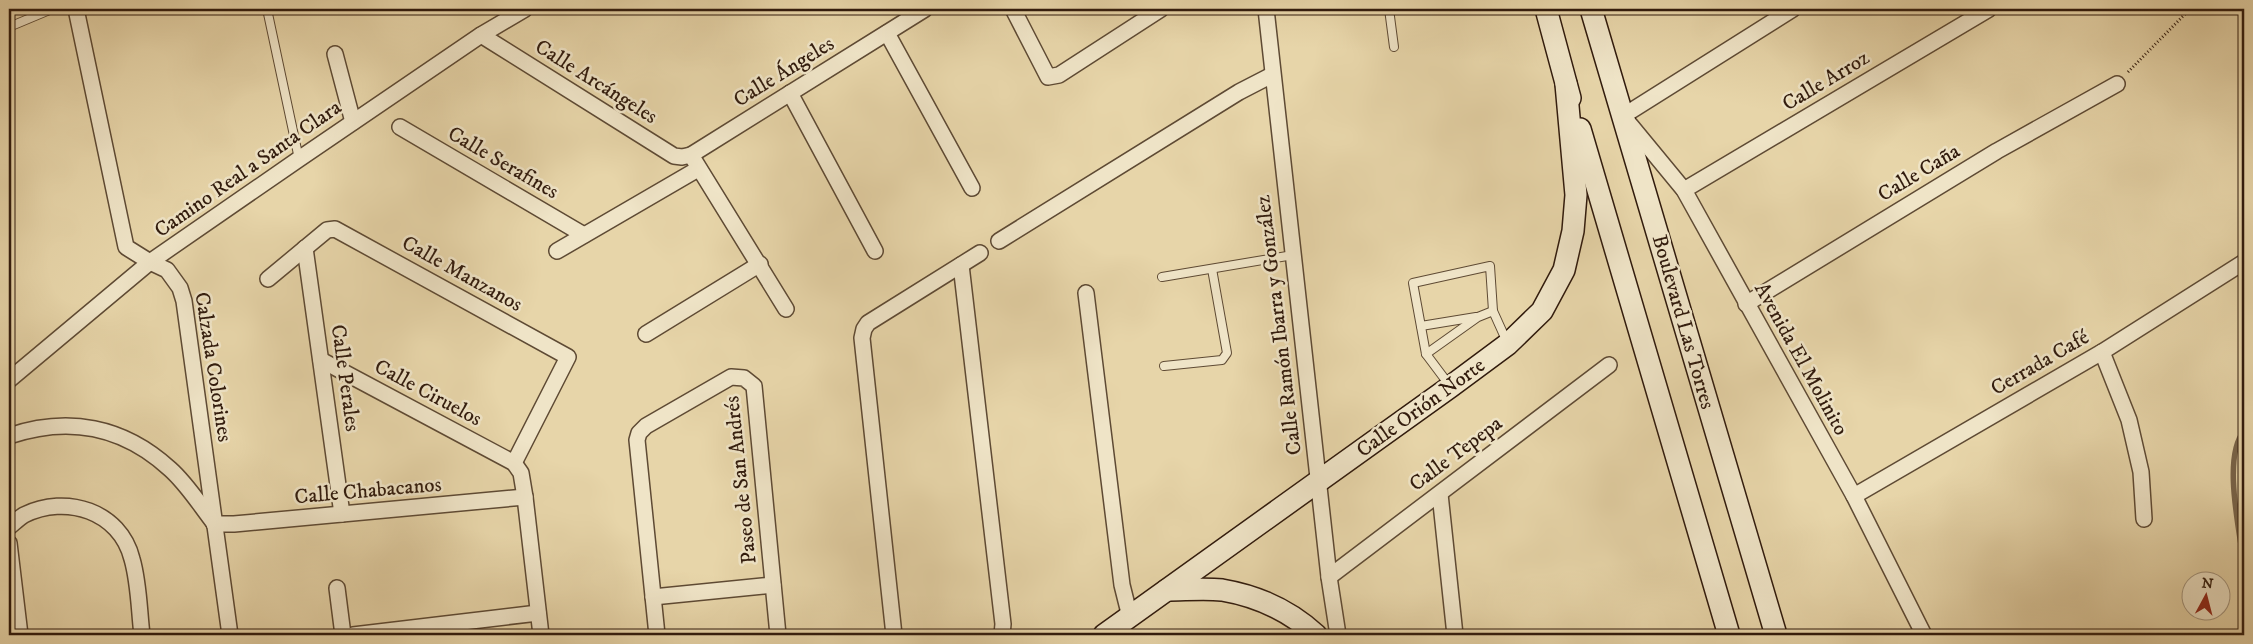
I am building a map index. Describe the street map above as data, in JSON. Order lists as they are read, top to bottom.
{
  "streets": {
    "main road": ["Boulevard Las Torres", "Calle Orión Norte"],
    "street": [
      "Calle Ángeles",
      "Calle Arroz",
      "Calle Arcángeles",
      "Calle Serafines",
      "Camino Real a Santa Clara",
      "Calle Caña",
      "Calle Manzanos",
      "Calle Ramón Ibarra y González",
      "Avenida El Molinito",
      "Cerrada Café",
      "Calzada Colorines",
      "Calle Perales",
      "Calle Ciruelos",
      "Calle Tepepa",
      "Paseo de San Andrés",
      "Calle Chabacanos"
    ]
  },
  "crossings": [
    ["Calle Ángeles", "Calle Arcángeles"],
    ["Calle Arroz", "Avenida El Molinito"],
    ["Calle Arcángeles", "Camino Real a Santa Clara"],
    ["Camino Real a Santa Clara", "Calzada Colorines"],
    ["Calle Caña", "Avenida El Molinito"],
    ["Calle Manzanos", "Calle Perales"],
    ["Calle Manzanos", "Calle Ciruelos"],
    ["Boulevard Las Torres", "Avenida El Molinito"],
    ["Boulevard Las Torres", "Calle Orión Norte"],
    ["Calle Ramón Ibarra y González", "Calle Orión Norte"],
    ["Calle Ramón Ibarra y González", "Calle Tepepa"],
    ["Avenida El Molinito", "Cerrada Café"],
    ["Calzada Colorines", "Calle Chabacanos"],
    ["Calle Perales", "Calle Ciruelos"],
    ["Calle Perales", "Calle Chabacanos"]
  ],
  "north": "top"
}
